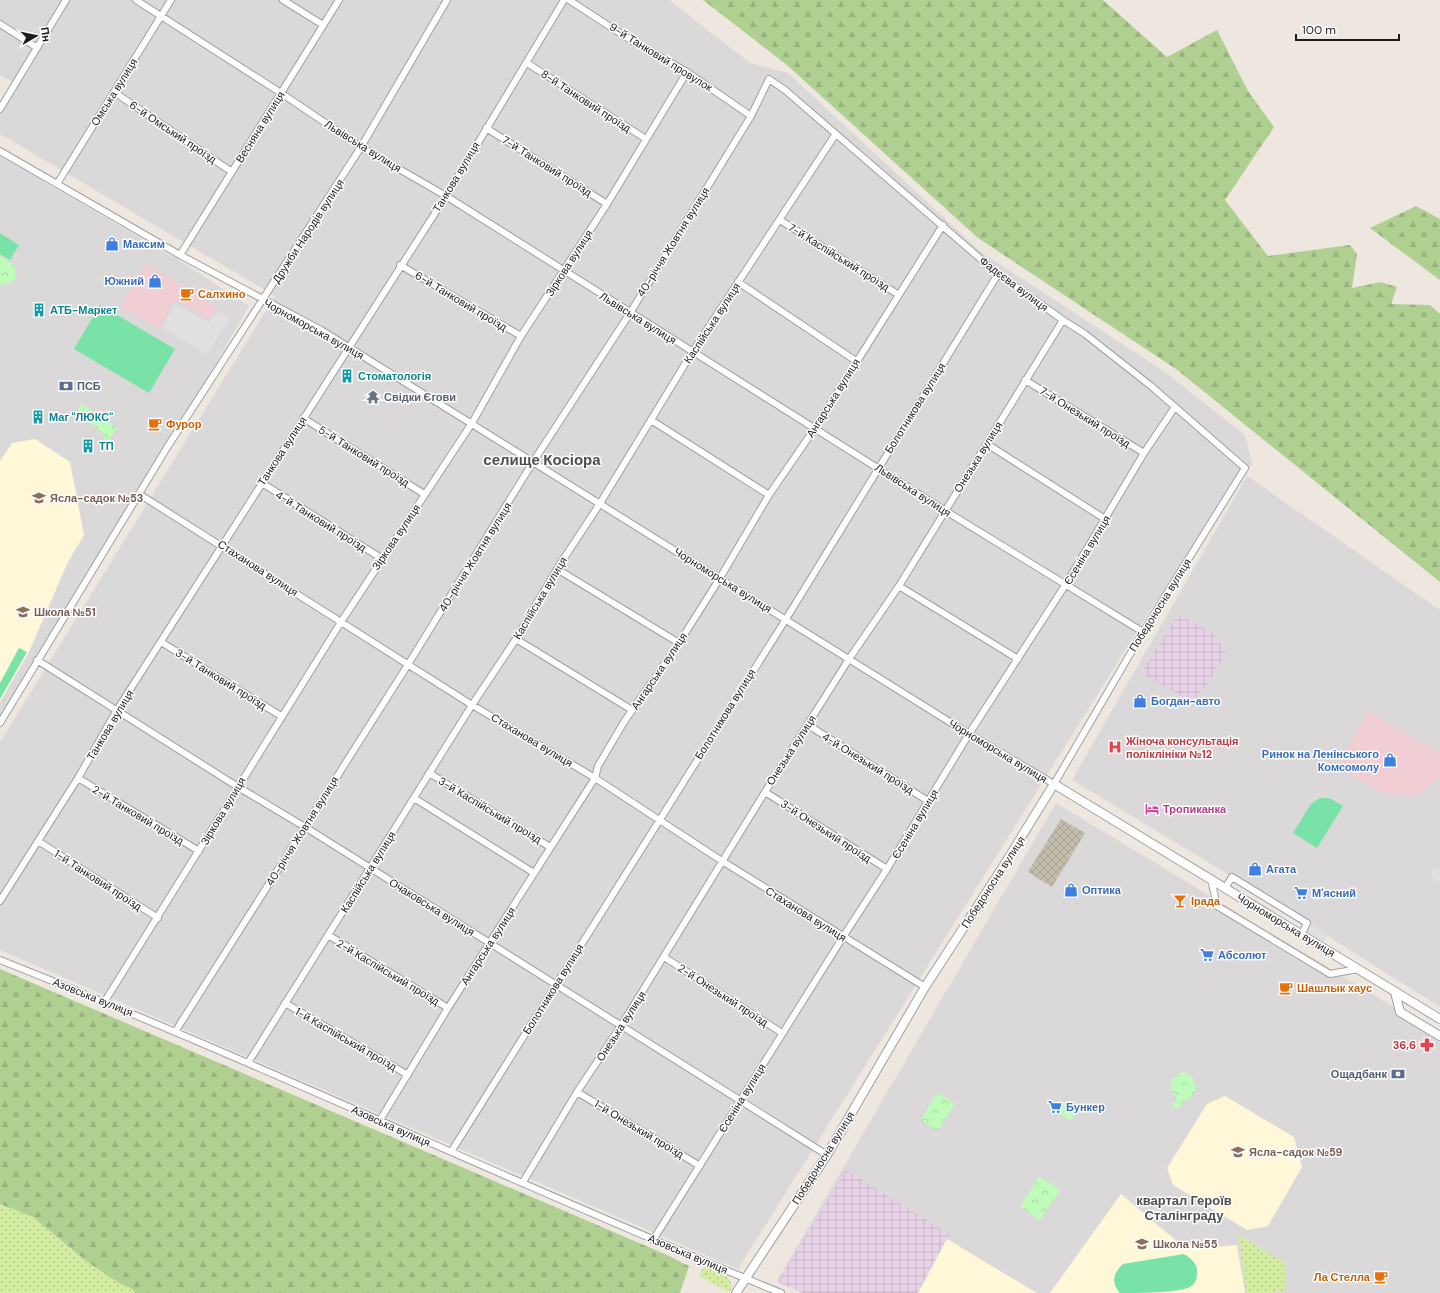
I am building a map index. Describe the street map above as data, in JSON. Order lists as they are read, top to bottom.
{
  "streets": {
    "street": [
      "9-й Танковий провулок",
      "Омська вулиця",
      "8-й Танковий проїзд",
      "Весняна вулиця",
      "6-й Омський проїзд",
      "Львівська вулиця",
      "7-й Танковий проїзд",
      "Танкова вулиця",
      "Дружби Народів вулиця",
      "40-річчя Жовтня вулиця",
      "7-й Каспійський проїзд",
      "Зіркова вулиця",
      "Фадєєва вулиця",
      "6-й Танковий проїзд",
      "Каспійська вулиця",
      "Чорноморська вулиця",
      "Ангарська вулиця",
      "Болотникова вулиця",
      "7-й Онезький проїзд",
      "5-й Танковий проїзд",
      "Онезька вулиця",
      "4-й Танковий проїзд",
      "Єсеніна вулиця",
      "Стаханова вулиця",
      "Победоносна вулиця",
      "3-й Танковий проїзд",
      "4-й Онезький проїзд",
      "3-й Каспійський проїзд",
      "2-й Танковий проїзд",
      "3-й Онезький проїзд",
      "1-й Танковий проїзд",
      "Очаковська вулиця",
      "2-й Каспійський проїзд",
      "2-й Онезький проїзд",
      "Азовська вулиця",
      "1-й Каспійський проїзд",
      "1-й Онезький проїзд"
    ]
  },
  "crossings": [
    ["9-й Танковий провулок", "40-річчя Жовтня вулиця"],
    ["9-й Танковий провулок", "Зіркова вулиця"],
    ["Омська вулиця", "6-й Омський проїзд"],
    ["Омська вулиця", "Львівська вулиця"],
    ["Омська вулиця", "Чорноморська вулиця"],
    ["8-й Танковий проїзд", "Танкова вулиця"],
    ["8-й Танковий проїзд", "Зіркова вулиця"],
    ["Весняна вулиця", "6-й Омський проїзд"],
    ["Весняна вулиця", "Львівська вулиця"],
    ["Весняна вулиця", "Чорноморська вулиця"],
    ["Львівська вулиця", "Танкова вулиця"],
    ["Львівська вулиця", "Дружби Народів вулиця"],
    ["Львівська вулиця", "40-річчя Жовтня вулиця"],
    ["Львівська вулиця", "Зіркова вулиця"],
    ["Львівська вулиця", "Каспійська вулиця"],
    ["Львівська вулиця", "Ангарська вулиця"],
    ["Львівська вулиця", "Болотникова вулиця"],
    ["Львівська вулиця", "Онезька вулиця"],
    ["Львівська вулиця", "Єсеніна вулиця"],
    ["Львівська вулиця", "Победоносна вулиця"],
    ["7-й Танковий проїзд", "Танкова вулиця"],
    ["7-й Танковий проїзд", "Зіркова вулиця"],
    ["Танкова вулиця", "6-й Танковий проїзд"],
    ["Танкова вулиця", "Чорноморська вулиця"],
    ["Танкова вулиця", "5-й Танковий проїзд"],
    ["Танкова вулиця", "4-й Танковий проїзд"],
    ["Танкова вулиця", "Стаханова вулиця"],
    ["Танкова вулиця", "3-й Танковий проїзд"],
    ["Танкова вулиця", "2-й Танковий проїзд"],
    ["Танкова вулиця", "1-й Танковий проїзд"],
    ["Танкова вулиця", "Очаковська вулиця"],
    ["Дружби Народів вулиця", "Чорноморська вулиця"],
    ["Дружби Народів вулиця", "Стаханова вулиця"],
    ["Дружби Народів вулиця", "Очаковська вулиця"],
    ["40-річчя Жовтня вулиця", "Фадєєва вулиця"],
    ["40-річчя Жовтня вулиця", "Чорноморська вулиця"],
    ["40-річчя Жовтня вулиця", "Стаханова вулиця"],
    ["40-річчя Жовтня вулиця", "Очаковська вулиця"],
    ["40-річчя Жовтня вулиця", "Азовська вулиця"],
    ["7-й Каспійський проїзд", "Каспійська вулиця"],
    ["7-й Каспійський проїзд", "Ангарська вулиця"],
    ["Зіркова вулиця", "6-й Танковий проїзд"],
    ["Зіркова вулиця", "Чорноморська вулиця"],
    ["Зіркова вулиця", "5-й Танковий проїзд"],
    ["Зіркова вулиця", "4-й Танковий проїзд"],
    ["Зіркова вулиця", "Стаханова вулиця"],
    ["Зіркова вулиця", "3-й Танковий проїзд"],
    ["Зіркова вулиця", "2-й Танковий проїзд"],
    ["Зіркова вулиця", "1-й Танковий проїзд"],
    ["Зіркова вулиця", "Очаковська вулиця"],
    ["Зіркова вулиця", "Азовська вулиця"],
    ["Фадєєва вулиця", "Каспійська вулиця"],
    ["Фадєєва вулиця", "Ангарська вулиця"],
    ["Фадєєва вулиця", "Болотникова вулиця"],
    ["Фадєєва вулиця", "Онезька вулиця"],
    ["Фадєєва вулиця", "Єсеніна вулиця"],
    ["Фадєєва вулиця", "Победоносна вулиця"],
    ["Каспійська вулиця", "Чорноморська вулиця"],
    ["Каспійська вулиця", "Стаханова вулиця"],
    ["Каспійська вулиця", "3-й Каспійський проїзд"],
    ["Каспійська вулиця", "Очаковська вулиця"],
    ["Каспійська вулиця", "2-й Каспійський проїзд"],
    ["Каспійська вулиця", "Азовська вулиця"],
    ["Каспійська вулиця", "1-й Каспійський проїзд"],
    ["Чорноморська вулиця", "Ангарська вулиця"],
    ["Чорноморська вулиця", "Болотникова вулиця"],
    ["Чорноморська вулиця", "Онезька вулиця"],
    ["Чорноморська вулиця", "Єсеніна вулиця"],
    ["Чорноморська вулиця", "Победоносна вулиця"],
    ["Ангарська вулиця", "Стаханова вулиця"],
    ["Ангарська вулиця", "3-й Каспійський проїзд"],
    ["Ангарська вулиця", "Очаковська вулиця"],
    ["Ангарська вулиця", "2-й Каспійський проїзд"],
    ["Ангарська вулиця", "Азовська вулиця"],
    ["Ангарська вулиця", "1-й Каспійський проїзд"],
    ["Болотникова вулиця", "Стаханова вулиця"],
    ["Болотникова вулиця", "Очаковська вулиця"],
    ["Болотникова вулиця", "Азовська вулиця"],
    ["7-й Онезький проїзд", "Онезька вулиця"],
    ["7-й Онезький проїзд", "Єсеніна вулиця"],
    ["Онезька вулиця", "Стаханова вулиця"],
    ["Онезька вулиця", "4-й Онезький проїзд"],
    ["Онезька вулиця", "3-й Онезький проїзд"],
    ["Онезька вулиця", "Очаковська вулиця"],
    ["Онезька вулиця", "2-й Онезький проїзд"],
    ["Онезька вулиця", "Азовська вулиця"],
    ["Онезька вулиця", "1-й Онезький проїзд"],
    ["Єсеніна вулиця", "Стаханова вулиця"],
    ["Єсеніна вулиця", "4-й Онезький проїзд"],
    ["Єсеніна вулиця", "3-й Онезький проїзд"],
    ["Єсеніна вулиця", "Очаковська вулиця"],
    ["Єсеніна вулиця", "2-й Онезький проїзд"],
    ["Єсеніна вулиця", "Азовська вулиця"],
    ["Єсеніна вулиця", "1-й Онезький проїзд"],
    ["Стаханова вулиця", "Победоносна вулиця"],
    ["Победоносна вулиця", "Очаковська вулиця"],
    ["Победоносна вулиця", "Азовська вулиця"]
  ],
  "districts": ["селище Косіора", "квартал Героїв Сталінграду"],
  "places": {
    "shop": [
      "Максим",
      "Южний",
      "Богдан-авто",
      "Ринок на Ленінського Комсомолу",
      "Агата",
      "Оптика"
    ],
    "cafe": [
      "Салхино",
      "Фурор",
      "Шашлык хаус",
      "Ла Стелла"
    ],
    "building": [
      "АТБ-Маркет",
      "Стоматологія",
      "Маг \"ЛЮКС\"",
      "ТП"
    ],
    "bank": ["ПСБ", "Ощадбанк"],
    "temple": ["Свідки Єгови"],
    "school or university": [
      "Ясла-садок №53",
      "Школа №51",
      "Ясла-садок №59",
      "Школа №55"
    ],
    "hospital": ["Жіноча консультація поліклініки №12"],
    "hotel": ["Тропиканка"],
    "supermarket": ["М'ясний", "Абсолют", "Бункер"],
    "bar": ["Ірада"],
    "pharmacy": ["36,6"]
  },
  "scale_bar": "100 m",
  "north": "right"
}
